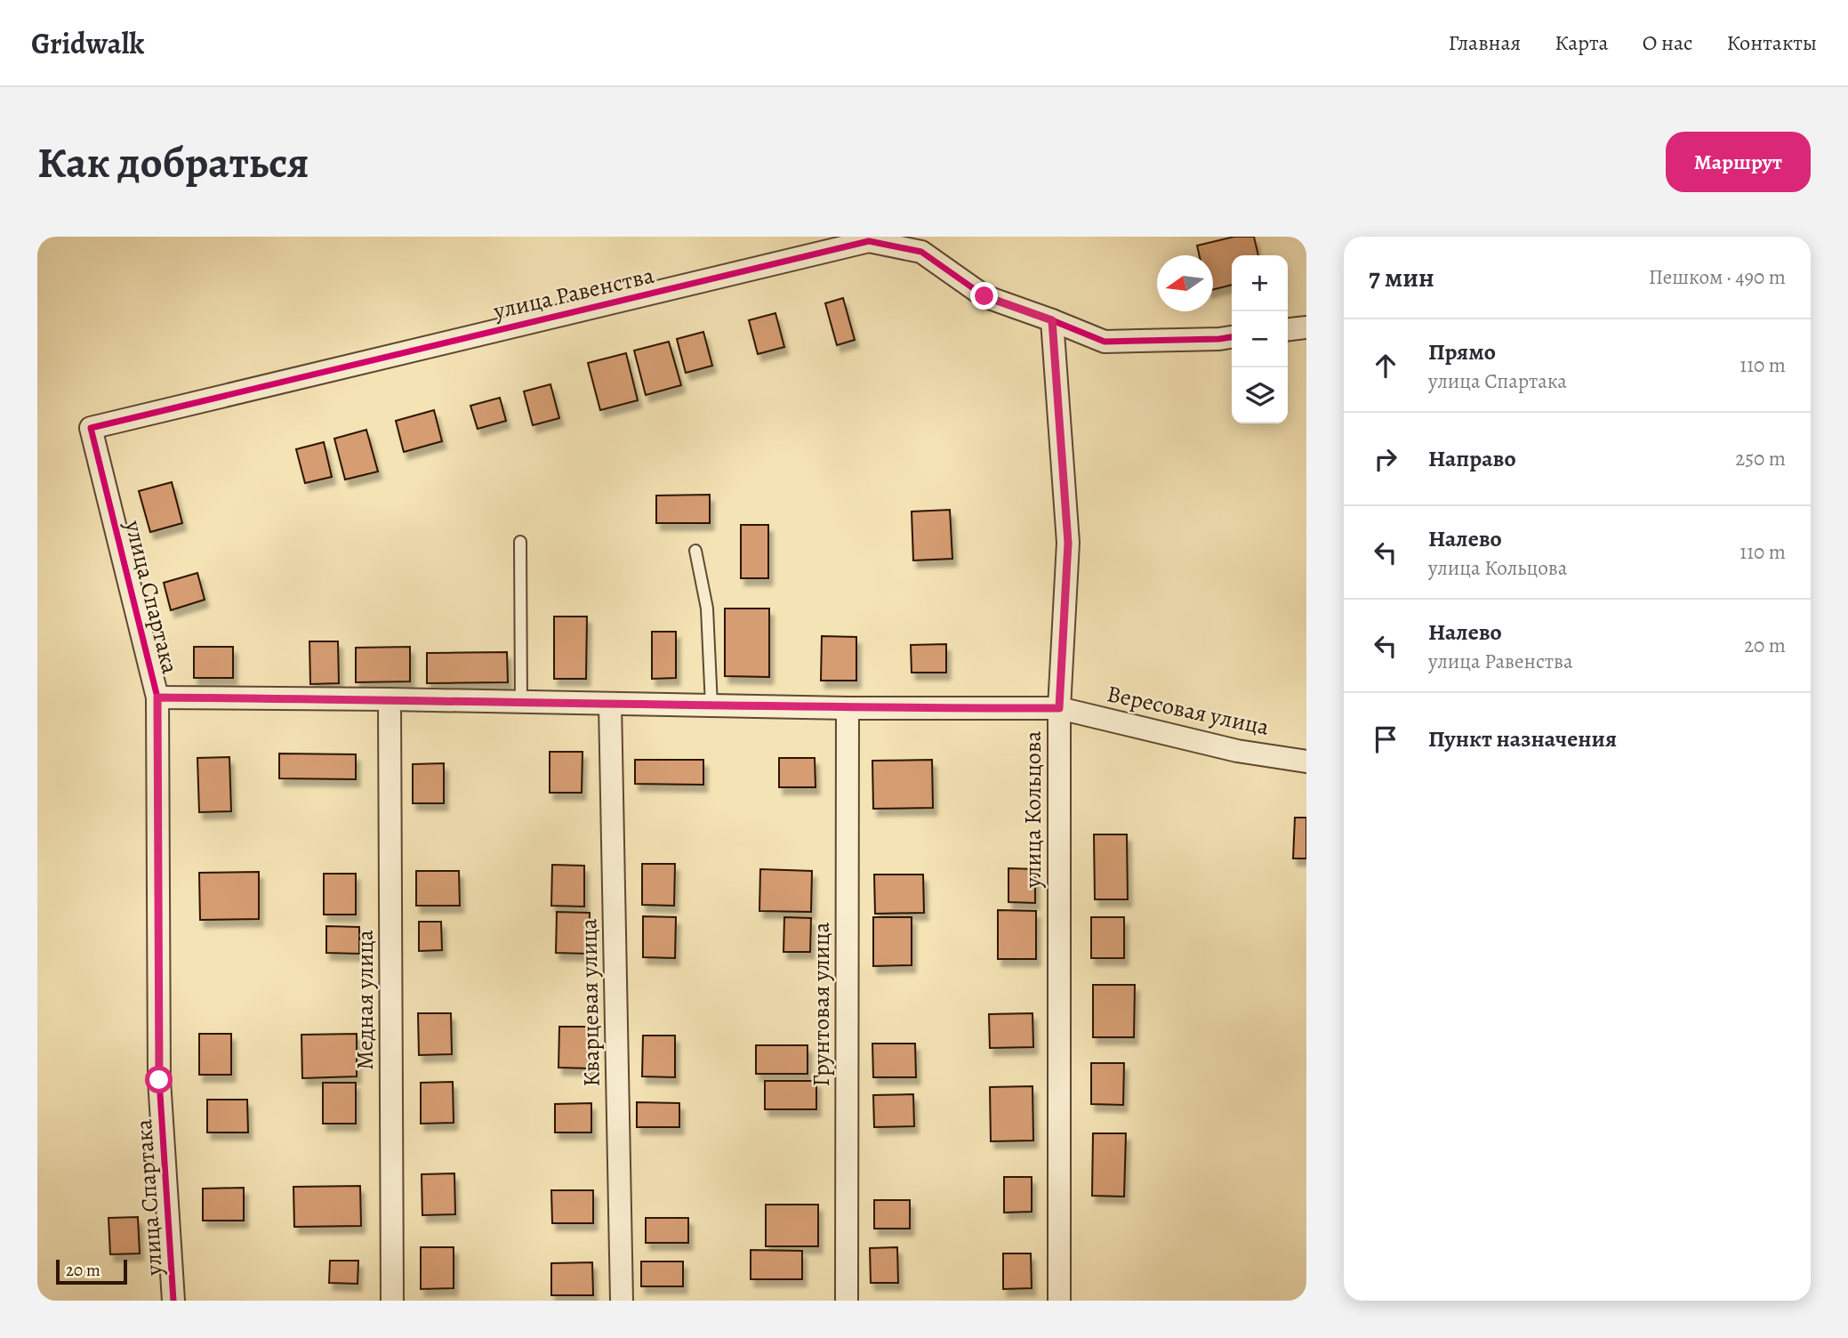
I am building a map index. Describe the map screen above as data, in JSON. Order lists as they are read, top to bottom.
{
  "streets": {
    "street": [
      "улица Равенства",
      "улица Спартака",
      "Вересовая улица",
      "улица Кольцова",
      "Медная улица",
      "Кварцевая улица",
      "Грунтовая улица"
    ]
  },
  "crossings": [
    ["улица Равенства", "улица Спартака"],
    ["улица Равенства", "улица Кольцова"],
    ["улица Спартака", "Вересовая улица"],
    ["Вересовая улица", "улица Кольцова"],
    ["Вересовая улица", "Медная улица"],
    ["Вересовая улица", "Кварцевая улица"],
    ["Вересовая улица", "Грунтовая улица"]
  ],
  "scale_bar": "20 m",
  "north": "left",
  "page": {
    "header": "Gridwalk",
    "nav": [
      "Главная",
      "Карта",
      "О нас",
      "Контакты"
    ],
    "buttons": "Маршрут",
    "title": "Как добраться",
    "heading": ["7 мин", "Пешком · 490 m"],
    "map_buttons": ["+", "−"],
    "list": [
      ["Прямо", "улица Спартака", "110 m"],
      ["Направо", "250 m"],
      ["Налево", "улица Кольцова", "110 m"],
      ["Налево", "улица Равенства", "20 m"],
      "Пункт назначения"
    ],
    "scale": "20 m"
  }
}
